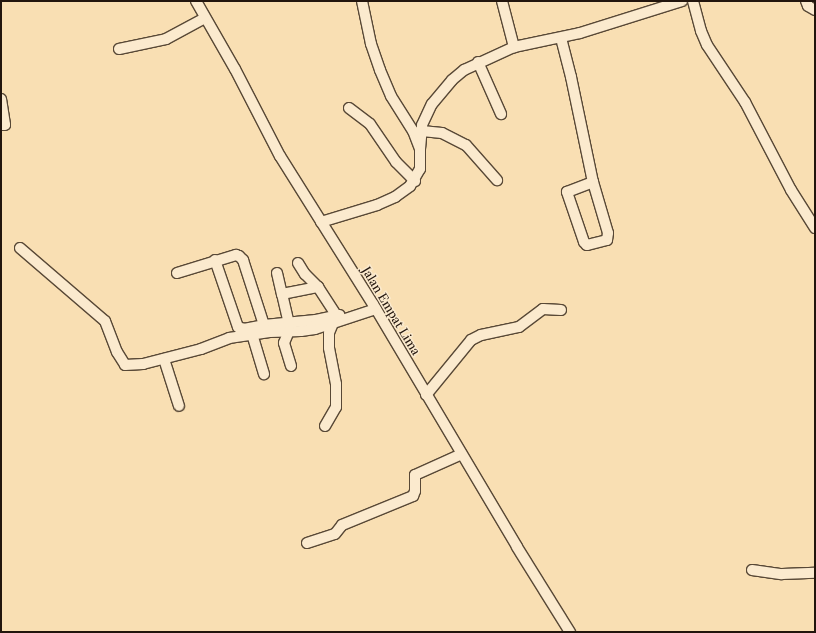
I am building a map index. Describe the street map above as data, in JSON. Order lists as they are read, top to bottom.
{
  "streets": {
    "street": ["Jalan Empat Lima"]
  }
}
